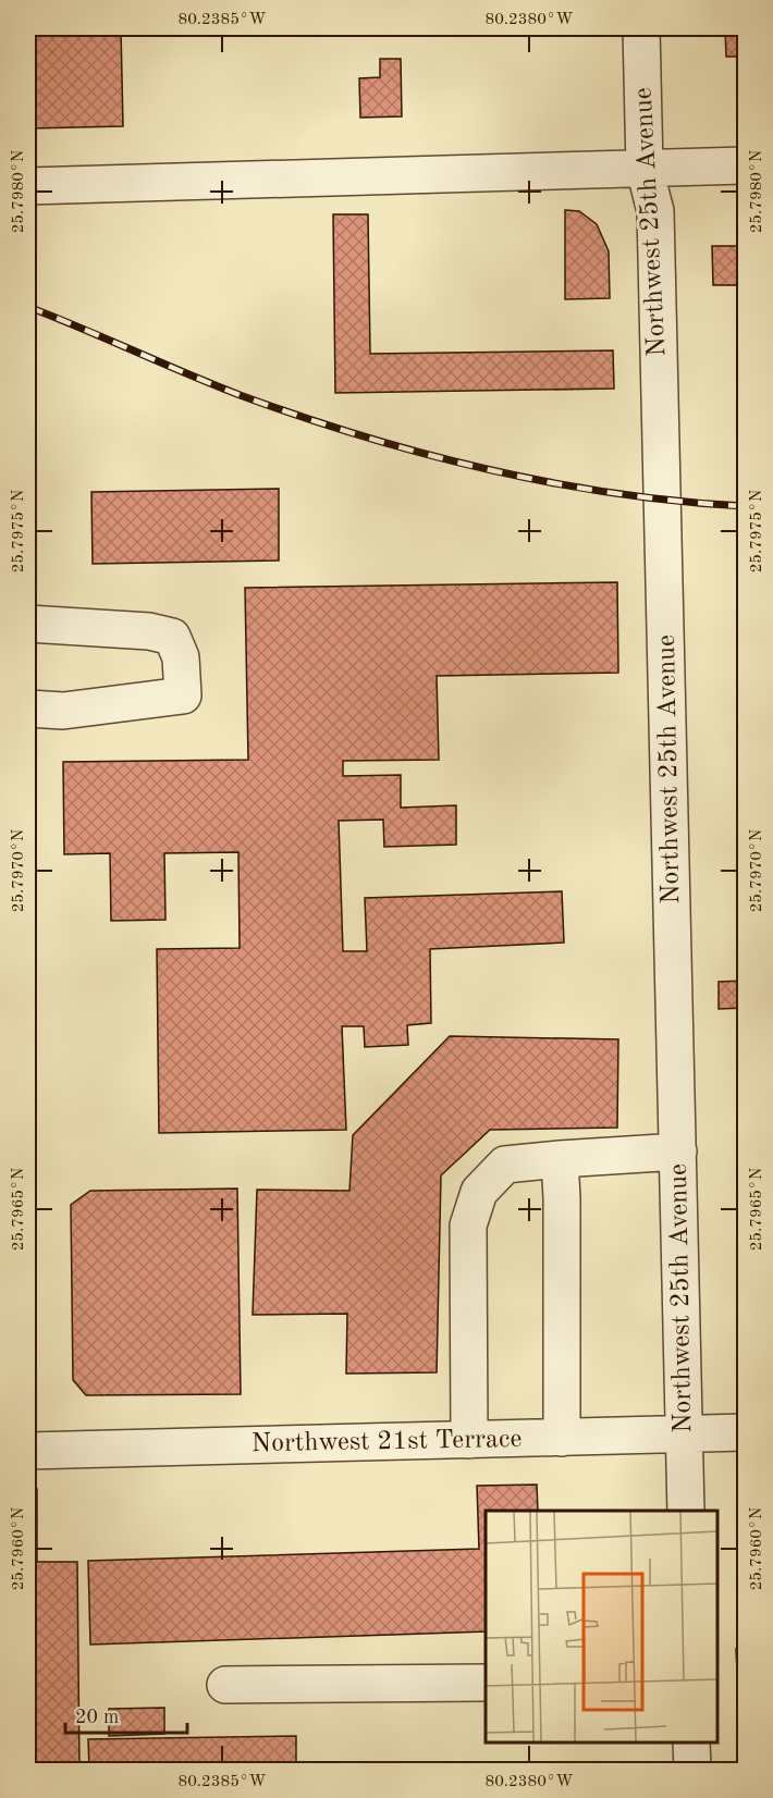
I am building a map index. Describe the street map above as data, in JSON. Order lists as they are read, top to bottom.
{
  "streets": {
    "street": ["Northwest 25th Avenue", "Northwest 21st Terrace"]
  },
  "crossings": [
    ["Northwest 25th Avenue", "Northwest 21st Terrace"]
  ],
  "scale_bar": "20 m",
  "coordinates": [
    "80.2385°W",
    "80.2380°W",
    "25.7980°N",
    "25.7975°N",
    "25.7970°N",
    "25.7965°N",
    "25.7960°N"
  ]
}
